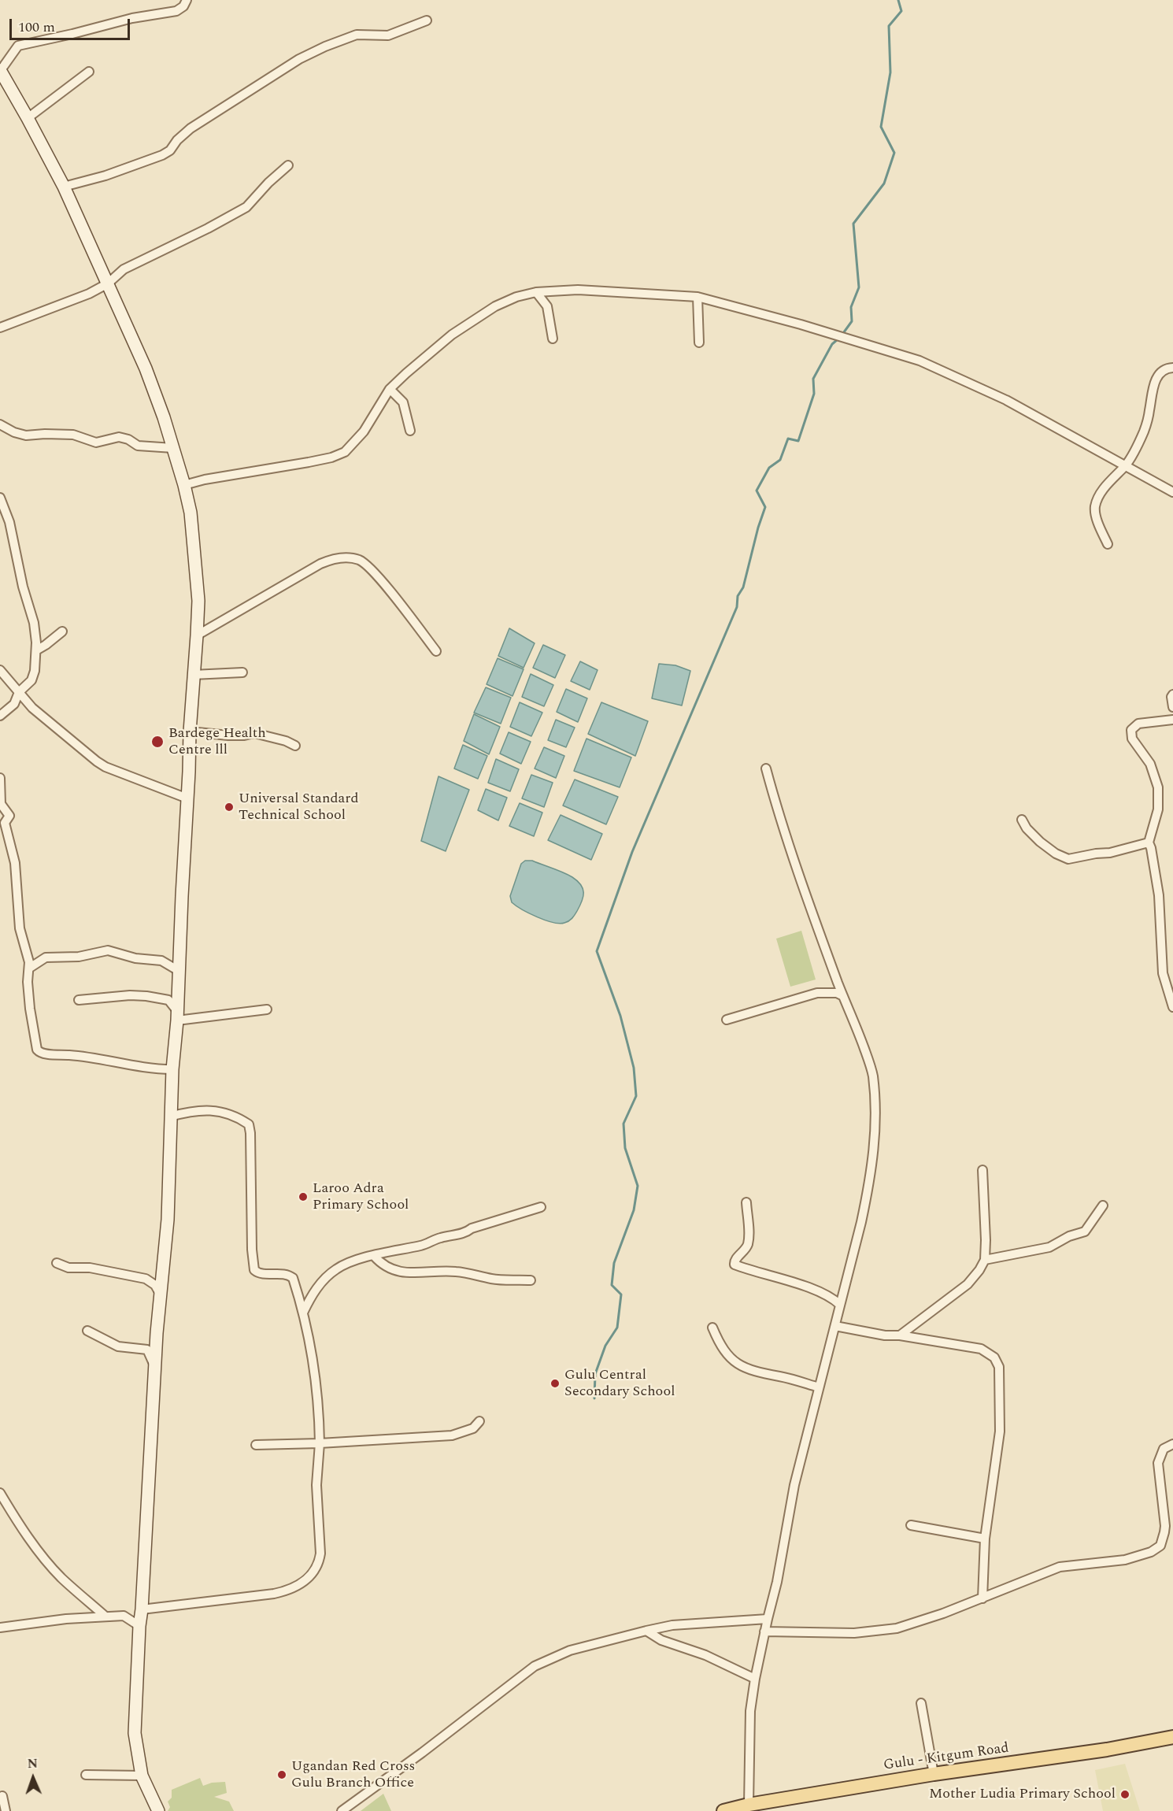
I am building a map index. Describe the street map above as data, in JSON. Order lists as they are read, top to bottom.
{
  "streets": {
    "main road": ["Gulu - Kitgum Road"]
  },
  "places": [
    "Bardege Health Centre lll",
    "Universal Standard Technical School",
    "Laroo Adra Primary School",
    "Gulu Central Secondary School",
    "Ugandan Red Cross Gulu Branch Office",
    "Mother Ludia Primary School"
  ],
  "scale_bar": "100 m",
  "north": "top"
}
